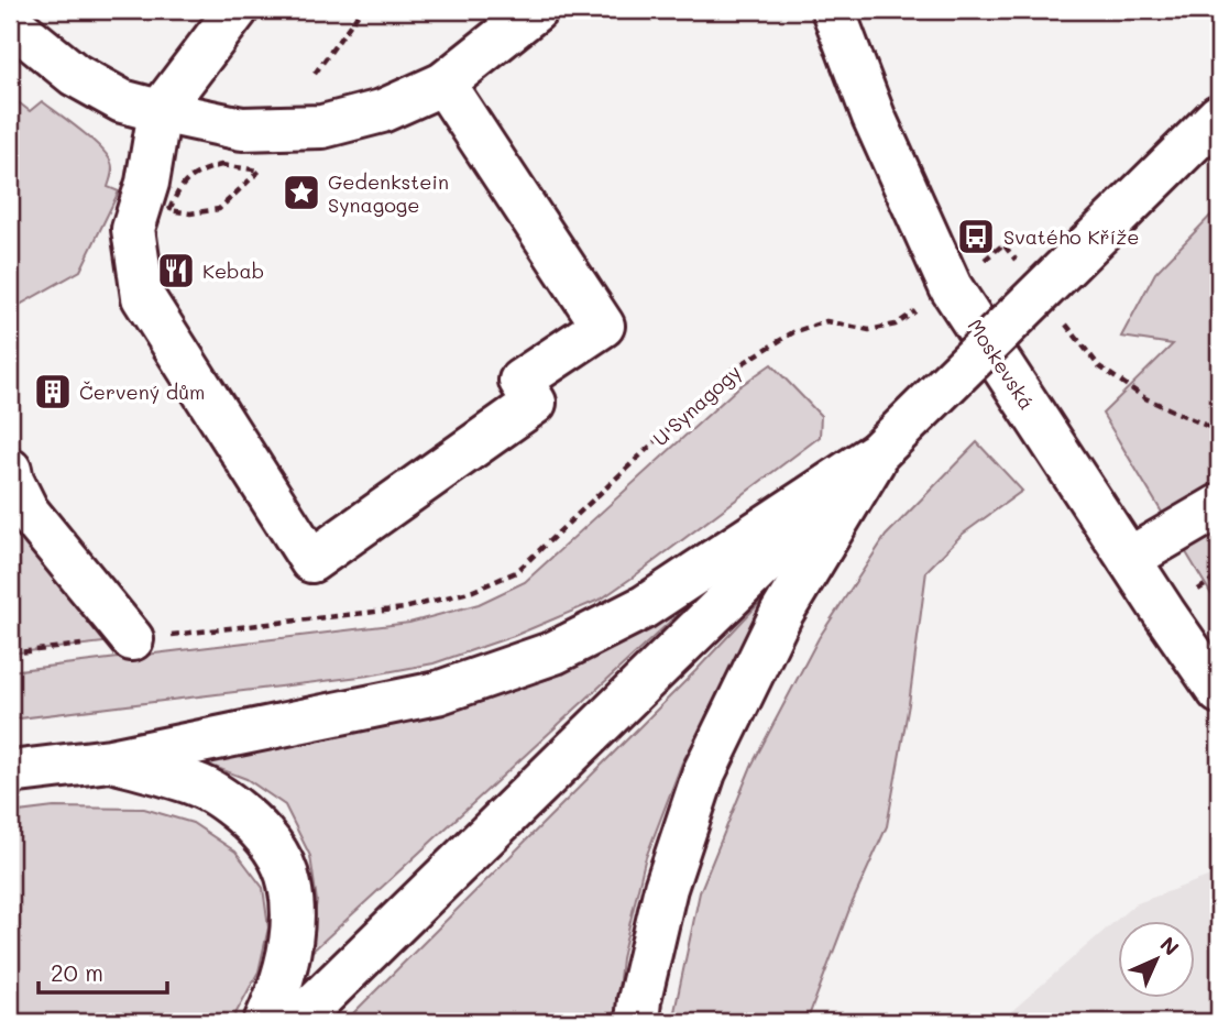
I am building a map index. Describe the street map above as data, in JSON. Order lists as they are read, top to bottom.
{
  "streets": {
    "main road": ["Moskevská"],
    "path": ["U Synagogy"]
  },
  "crossings": [
    ["Moskevská", "U Synagogy"]
  ],
  "places": {
    "place": ["Gedenkstein Synagoge"],
    "bus stop": ["Svatého Kříže"],
    "restaurant": ["Kebab"],
    "building": ["Červený dům"]
  },
  "scale_bar": "20 m",
  "north": "top right"
}
